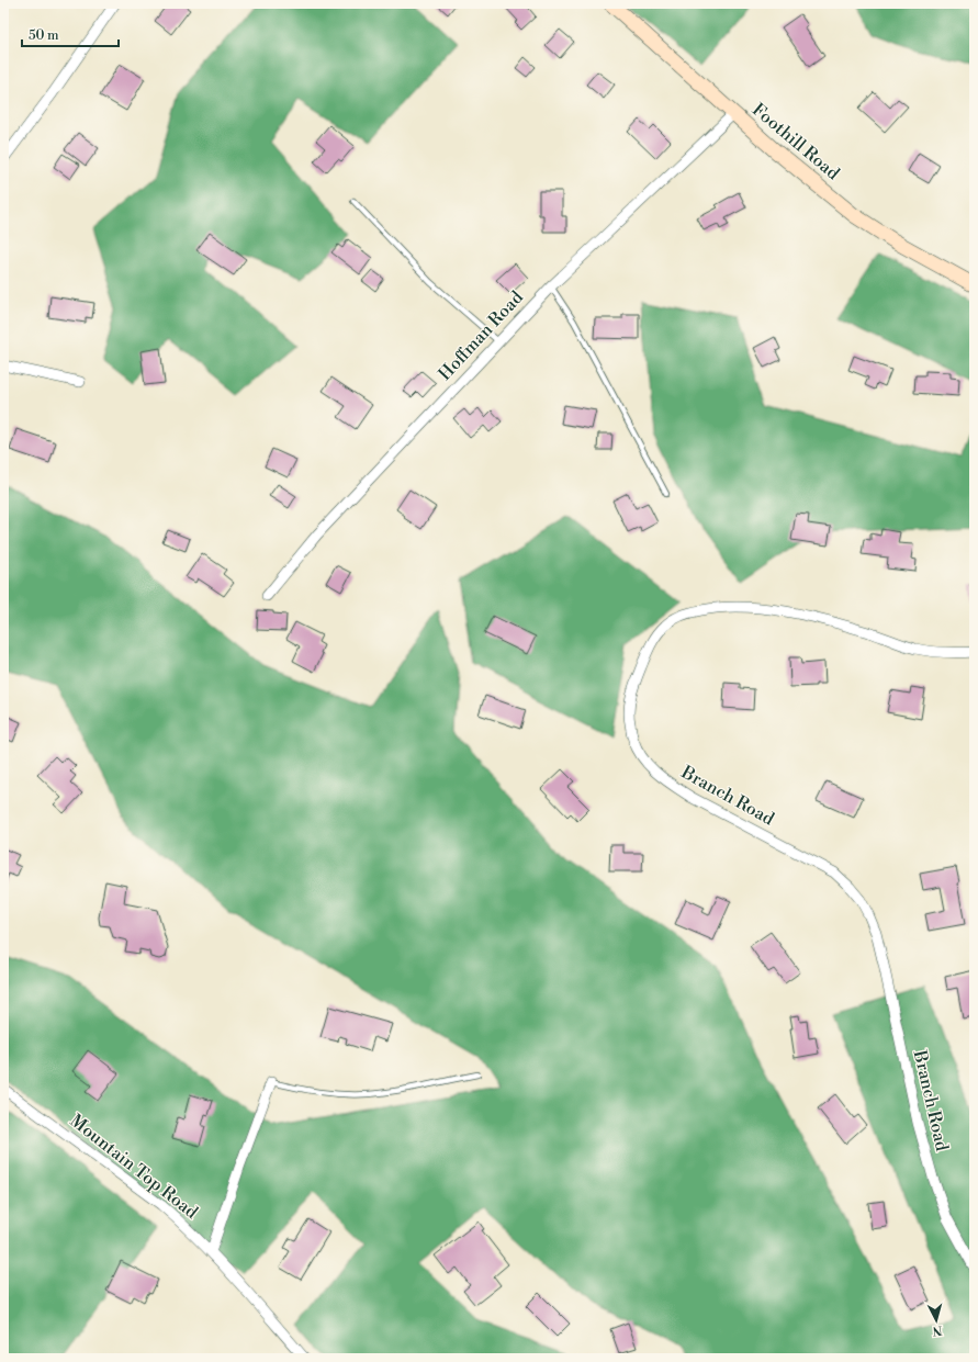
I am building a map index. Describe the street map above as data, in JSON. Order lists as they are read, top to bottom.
{
  "streets": {
    "street": [
      "Foothill Road",
      "Hoffman Road",
      "Branch Road",
      "Mountain Top Road"
    ]
  },
  "crossings": [
    ["Foothill Road", "Hoffman Road"]
  ],
  "scale_bar": "50 m",
  "north": "bottom"
}
